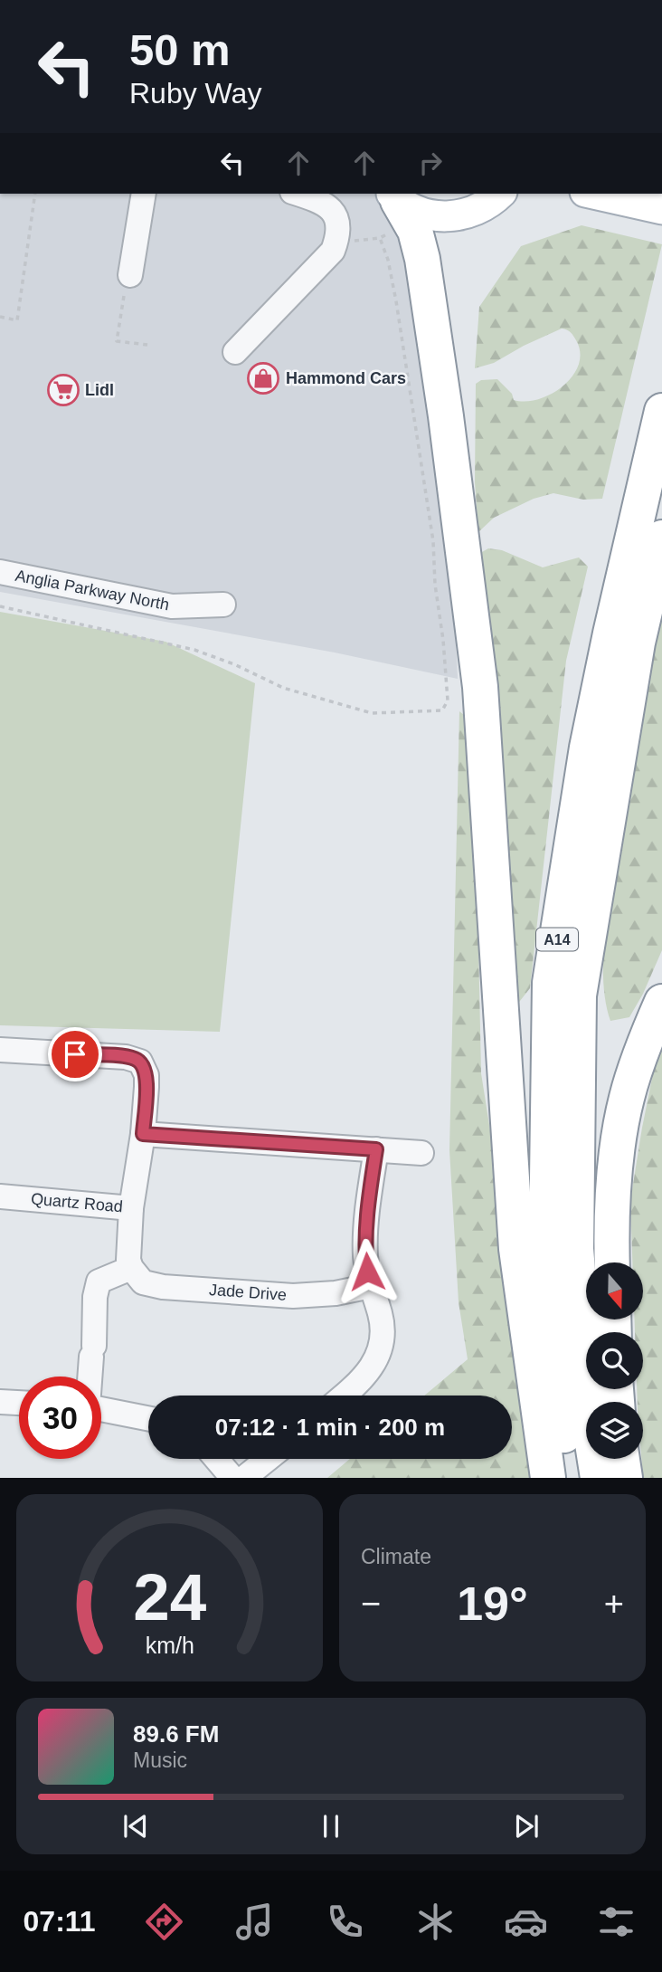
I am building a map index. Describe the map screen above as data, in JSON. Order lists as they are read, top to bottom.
{
  "streets": {
    "highway": ["A14"],
    "street": ["Anglia Parkway North", "Quartz Road", "Jade Drive"]
  },
  "places": {
    "shop": ["Hammond Cars"],
    "supermarket": ["Lidl"]
  },
  "north": "bottom",
  "page": {
    "turn": ["50 m", "Ruby Way"],
    "limit": "30",
    "trip": "07:12 · 1 min · 200 m",
    "tile": "Climate",
    "heat": ["−", "19°", "+"],
    "song": ["89.6 FM", "Music"],
    "tabs": "07:11",
    "gauge": ["24", "km/h"]
  }
}
